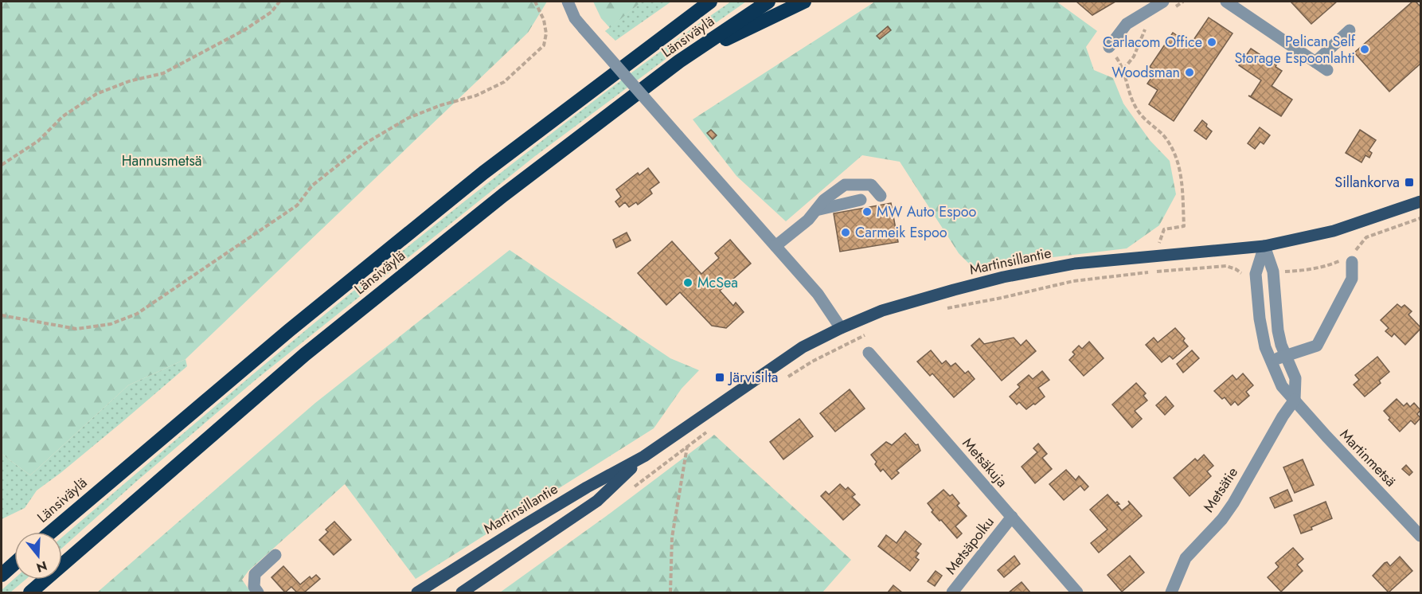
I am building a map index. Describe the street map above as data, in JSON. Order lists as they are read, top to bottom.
{
  "streets": {
    "highway": ["Länsiväylä"],
    "main road": ["Martinsillantie"],
    "street": [
      "Martinmetsä",
      "Metsäkuja",
      "Metsätie",
      "Metsäpolku"
    ]
  },
  "crossings": [
    ["Martinsillantie", "Martinmetsä"],
    ["Martinmetsä", "Metsätie"],
    ["Metsäkuja", "Metsäpolku"]
  ],
  "parks": ["Hannusmetsä"],
  "places": {
    "other": [
      "Carlacom Office",
      "Pelican Self Storage Espoonlahti",
      "Woodsman",
      "MW Auto Espoo",
      "Carmeik Espoo",
      "McSea"
    ],
    "transit": ["Sillankorva", "Järvisilta"]
  },
  "north": "bottom"
}
